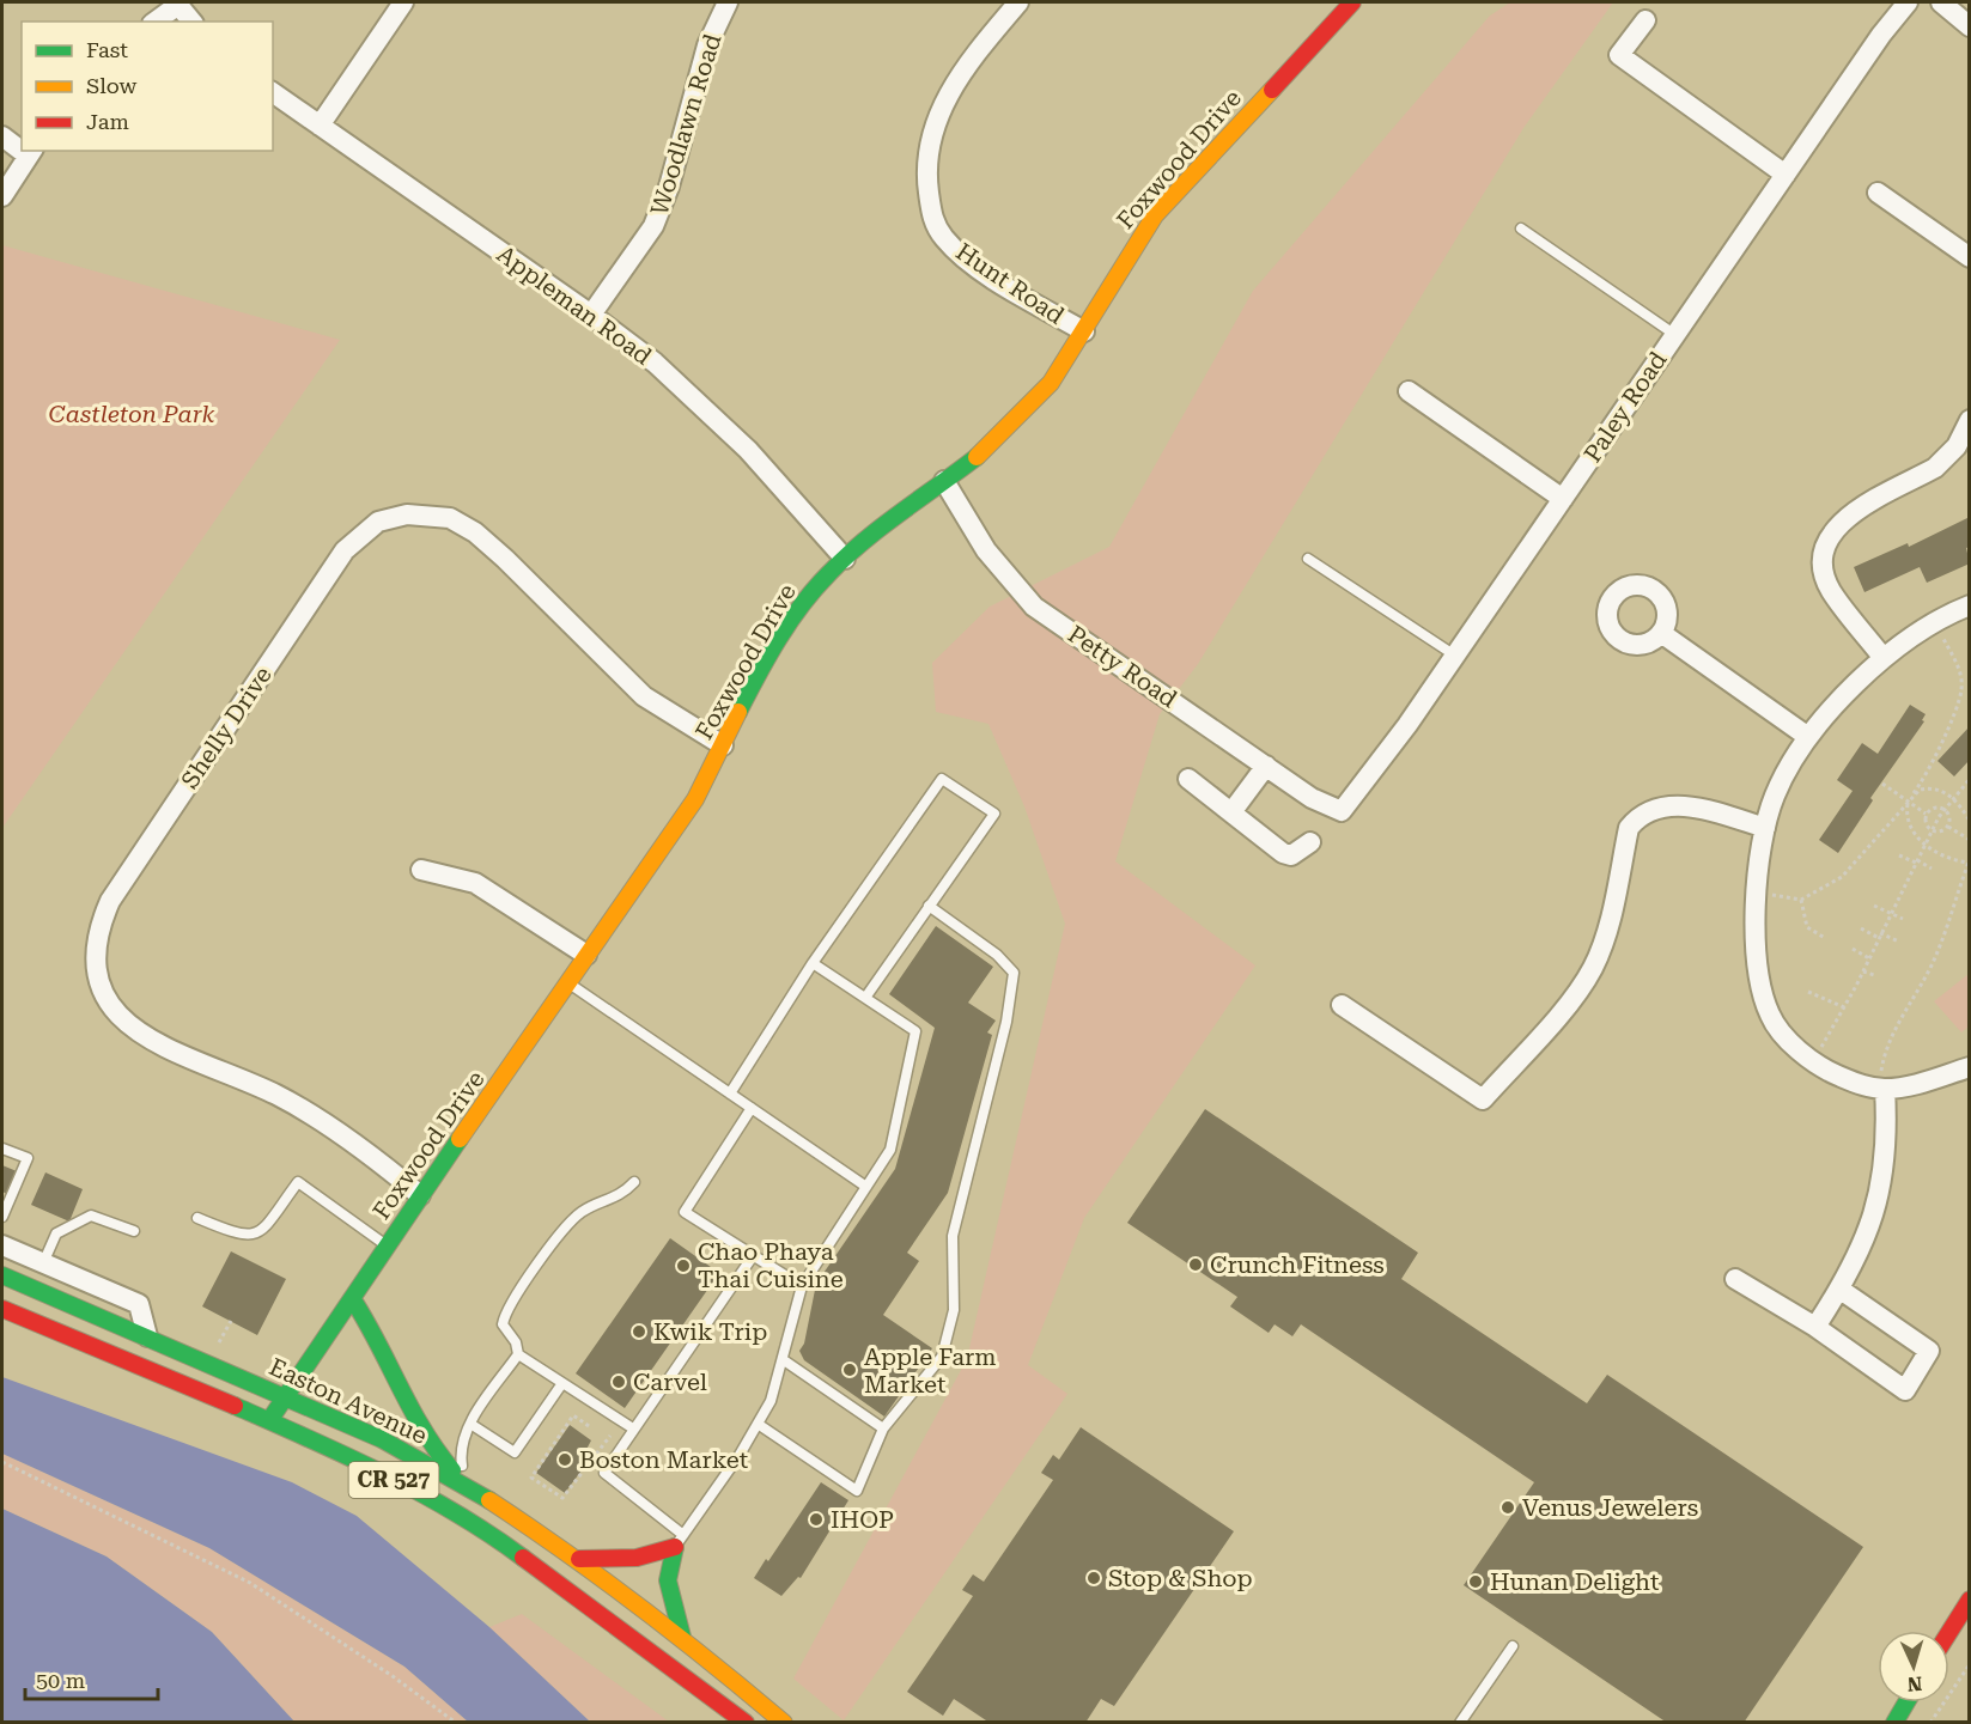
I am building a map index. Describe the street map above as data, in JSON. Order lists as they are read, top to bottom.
{
  "streets": {
    "main road": ["Foxwood Drive", "Easton Avenue", "CR 527"],
    "street": [
      "Woodlawn Road",
      "Hunt Road",
      "Appleman Road",
      "Paley Road",
      "Petty Road",
      "Shelly Drive"
    ]
  },
  "crossings": [
    ["Woodlawn Road", "Appleman Road"],
    ["Foxwood Drive", "Hunt Road"],
    ["Foxwood Drive", "Appleman Road"],
    ["Foxwood Drive", "Petty Road"],
    ["Foxwood Drive", "Shelly Drive"],
    ["Foxwood Drive", "Easton Avenue"],
    ["Foxwood Drive", "CR 527"],
    ["Paley Road", "Petty Road"]
  ],
  "parks": ["Castleton Park"],
  "places": [
    "Crunch Fitness",
    "Chao Phaya Thai Cuisine",
    "Kwik Trip",
    "Apple Farm Market",
    "Carvel",
    "Boston Market",
    "Venus Jewelers",
    "IHOP",
    "Stop & Shop",
    "Hunan Delight"
  ],
  "legend": ["Fast", "Slow", "Jam"],
  "scale_bar": "50 m",
  "north": "bottom"
}
